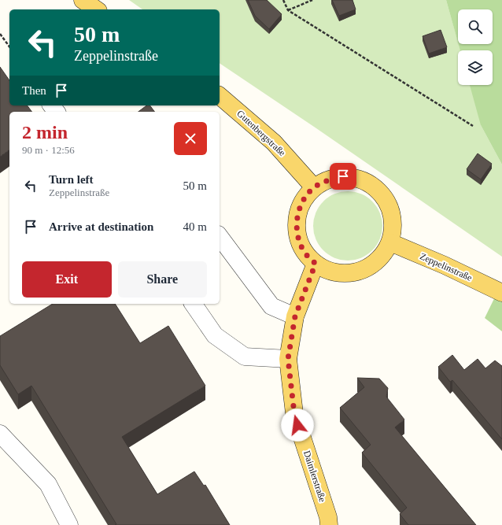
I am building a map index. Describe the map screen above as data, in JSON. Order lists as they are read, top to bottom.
{
  "streets": {
    "main road": ["Gutenbergstraße", "Zeppelinstraße", "Daimlerstraße"]
  },
  "crossings": [
    ["Gutenbergstraße", "Zeppelinstraße"],
    ["Gutenbergstraße", "Daimlerstraße"],
    ["Zeppelinstraße", "Daimlerstraße"]
  ],
  "page": {
    "turn": ["50 m", "Zeppelinstraße"],
    "then": "Then",
    "heading": ["2 min", "90 m · 12:56"],
    "list": [
      {
        "name": "Turn left",
        "note": "Zeppelinstraße",
        "value": "50 m"
      },
      {
        "name": "Arrive at destination",
        "value": "40 m"
      }
    ],
    "buttons": ["Exit", "Share"]
  }
}
